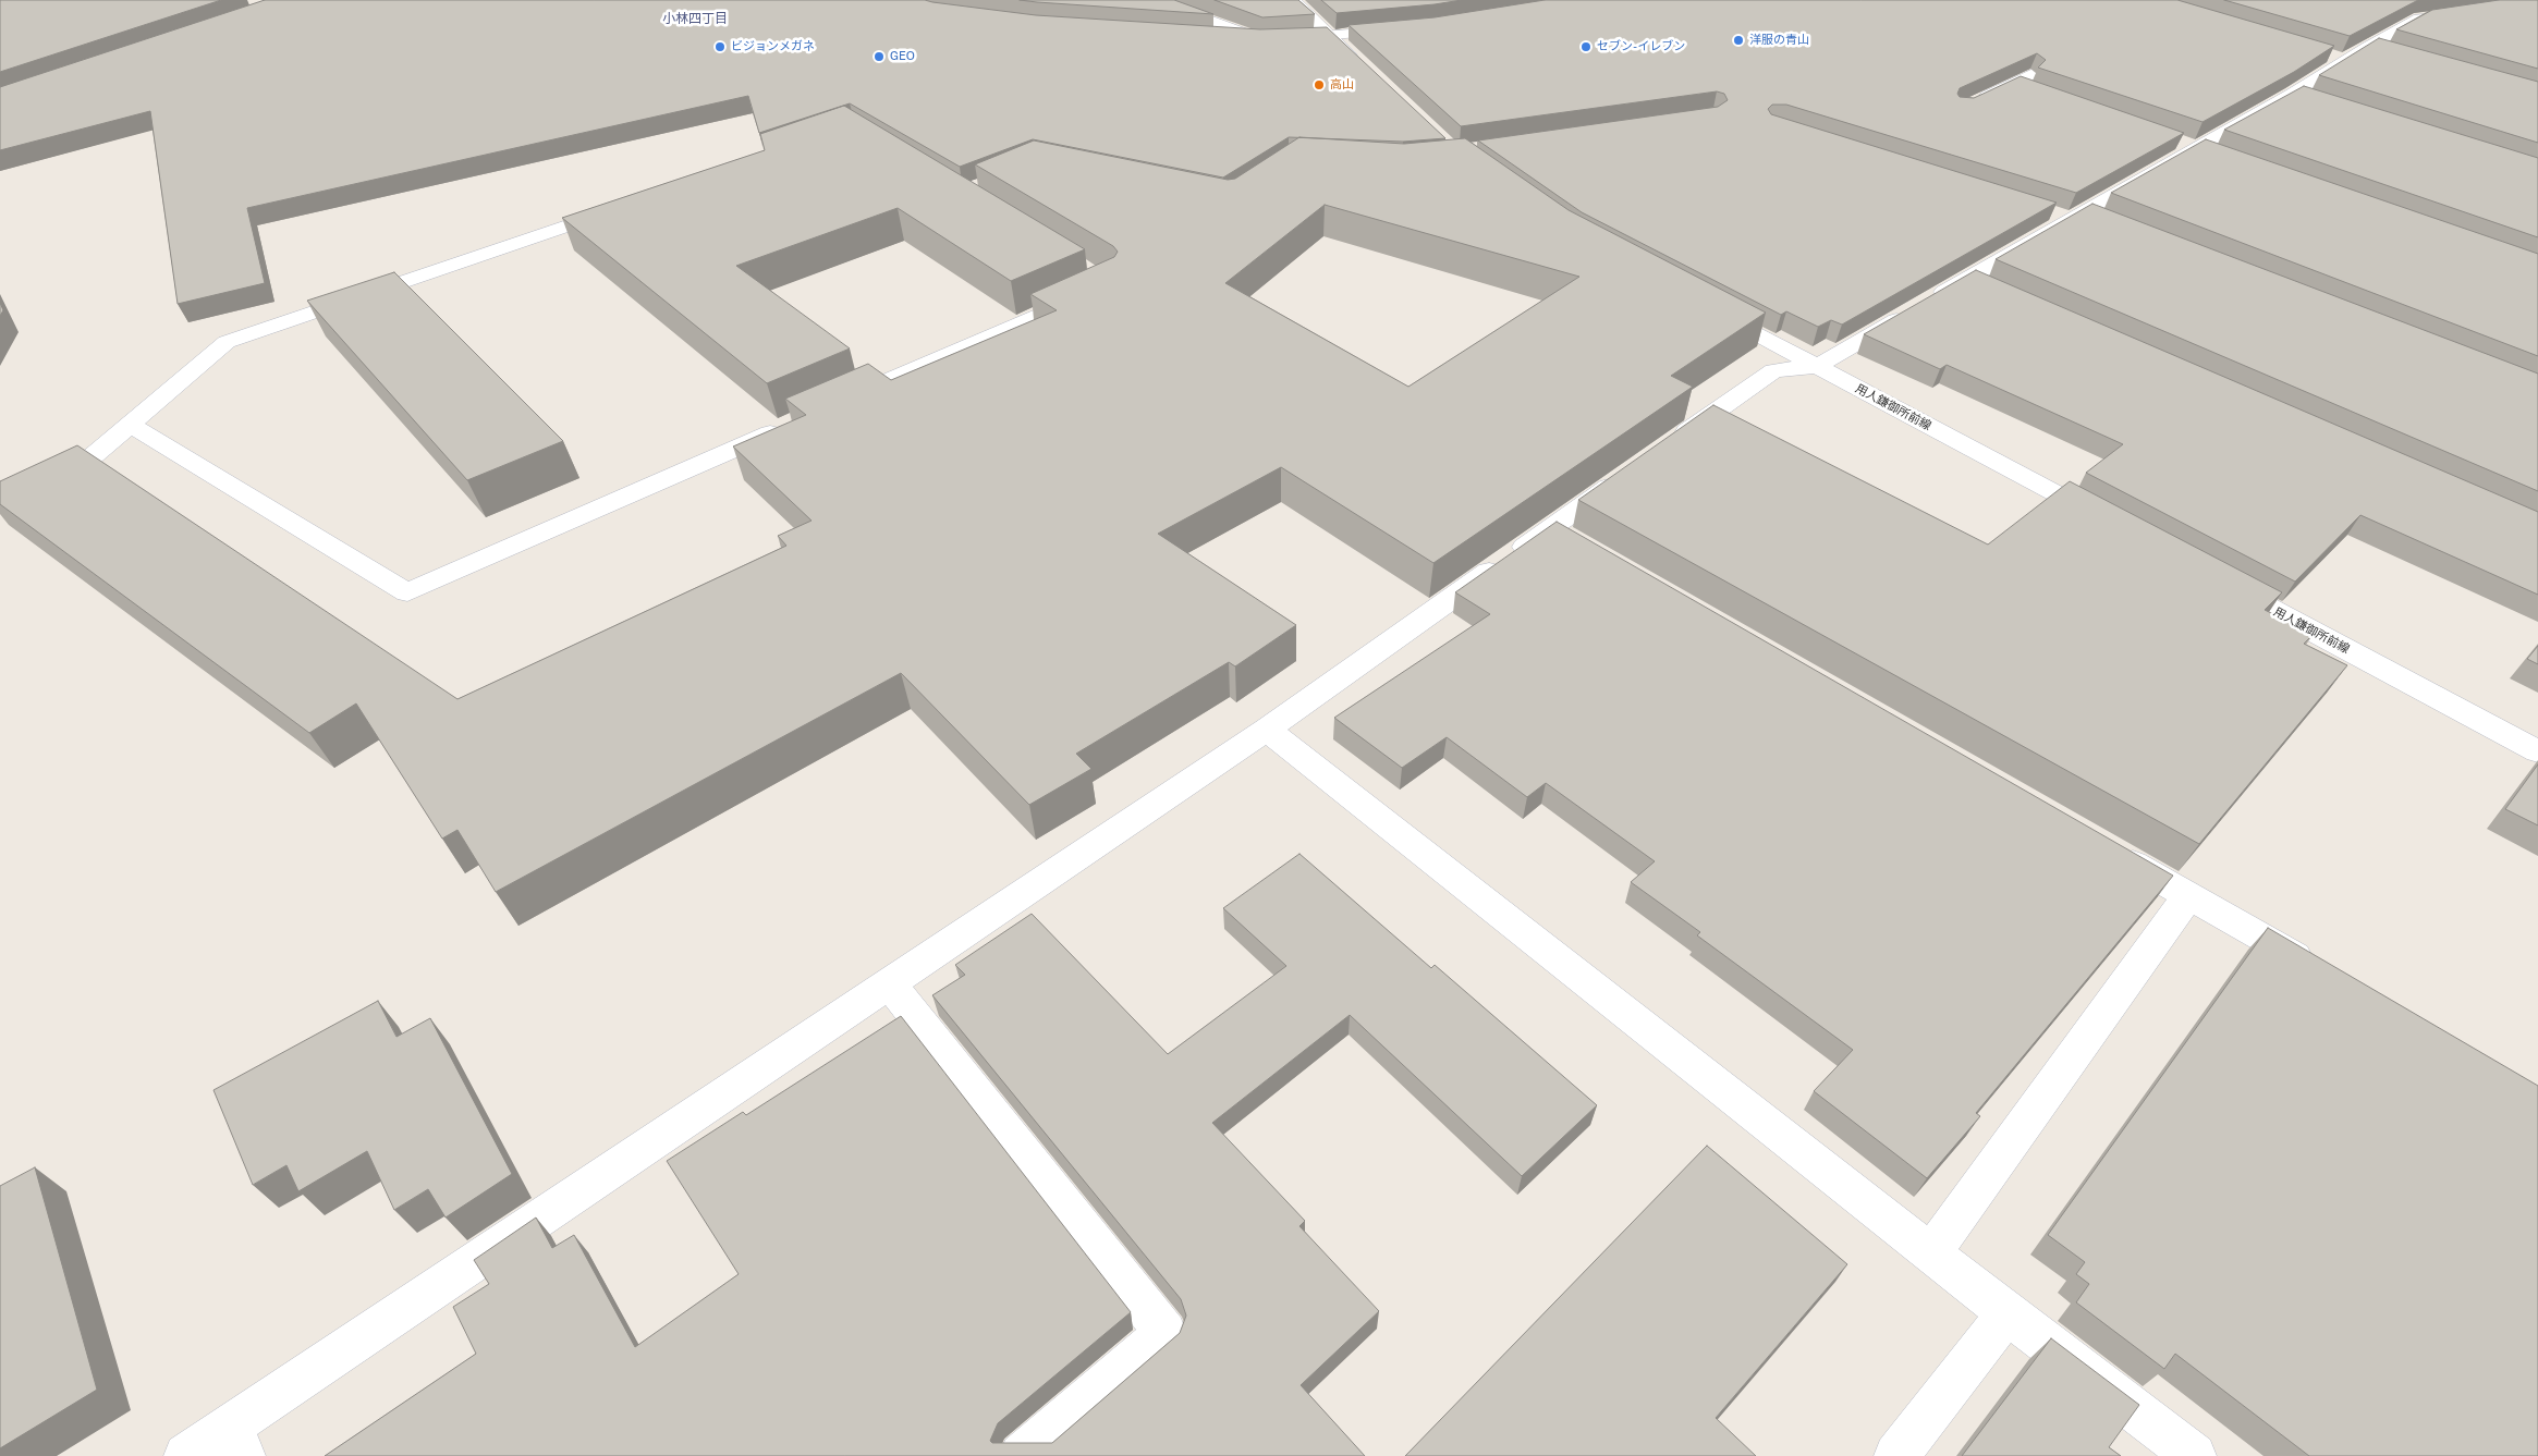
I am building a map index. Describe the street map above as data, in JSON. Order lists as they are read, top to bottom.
{
  "streets": {
    "street": ["用人鎌御所前線"]
  },
  "districts": ["小林四丁目"],
  "places": [
    "洋服の青山",
    "ビジョンメガネ",
    "セブン-イレブン",
    "GEO",
    "高山"
  ]
}
